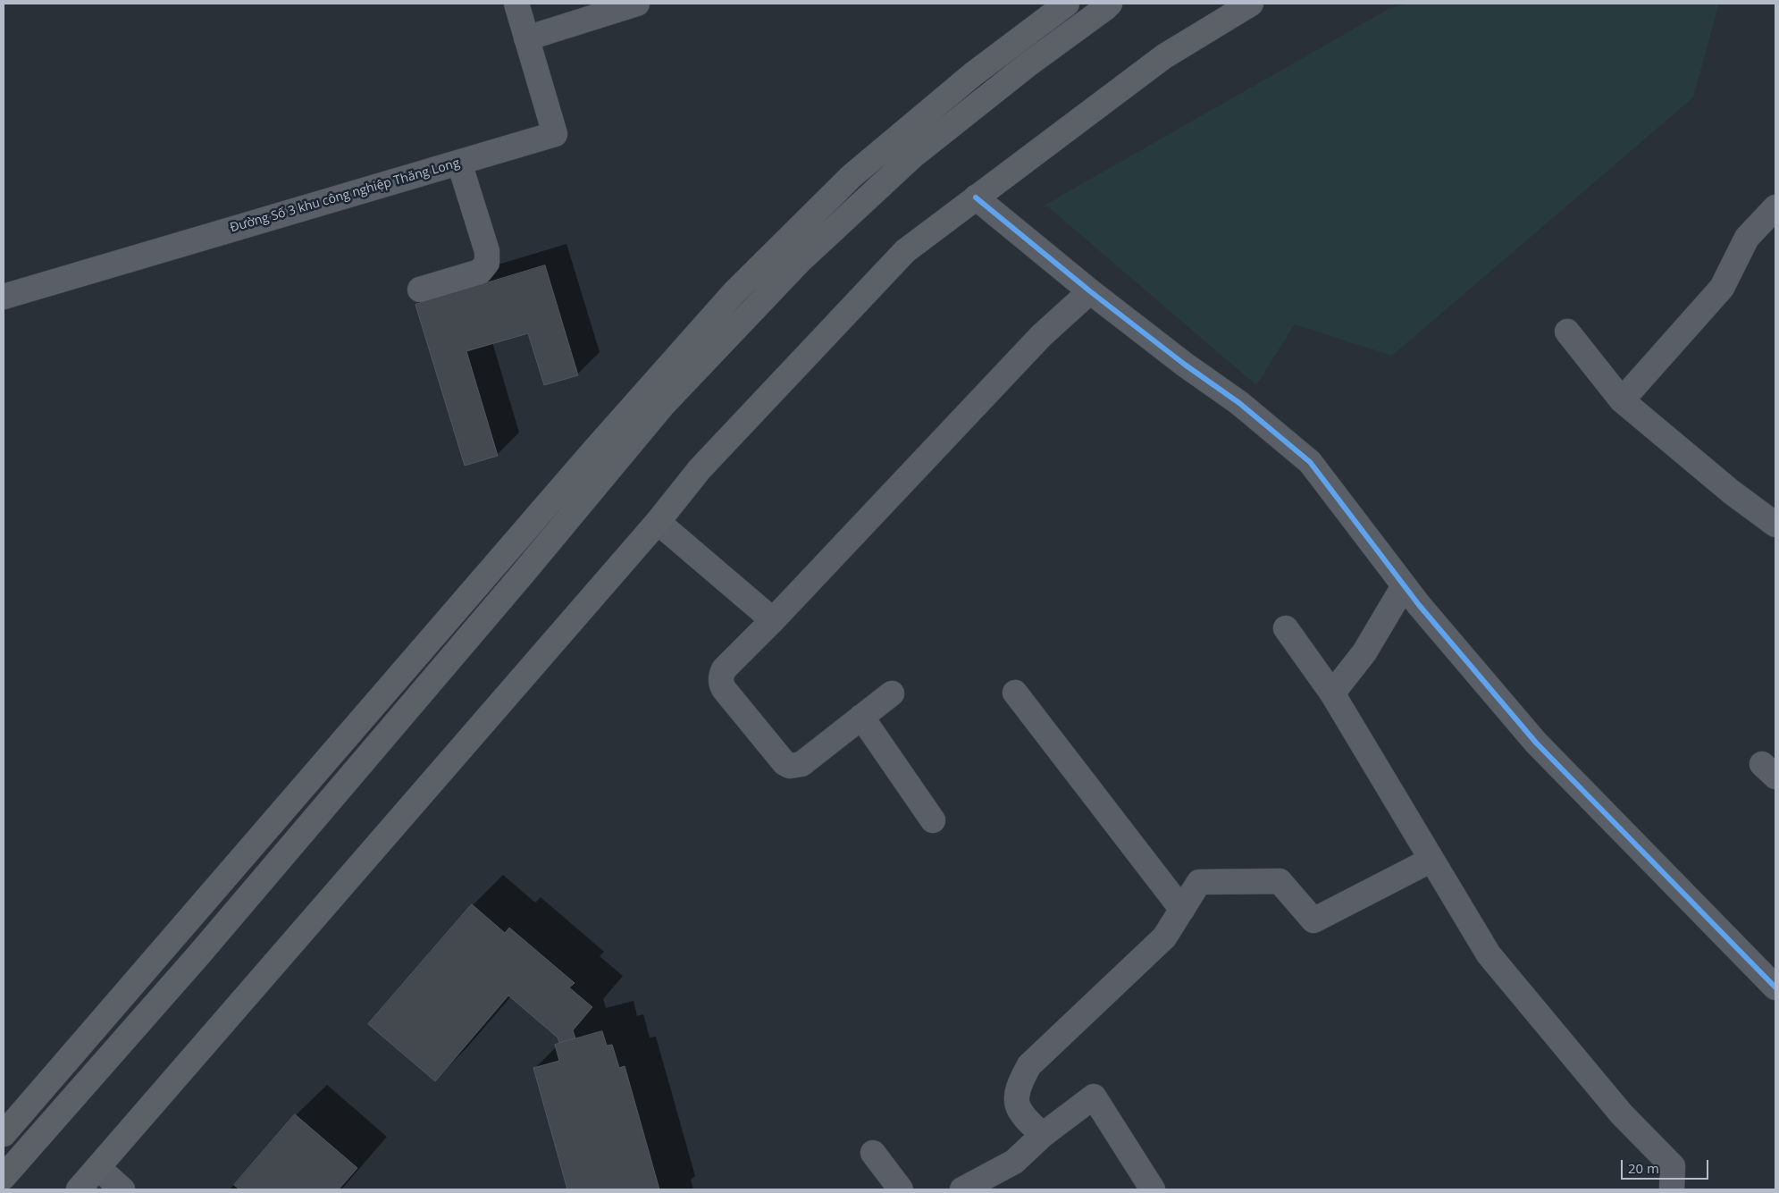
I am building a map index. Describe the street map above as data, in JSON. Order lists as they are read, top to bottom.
{
  "streets": {
    "street": ["Đường Số 3 khu công nghiệp Thăng Long"]
  },
  "scale_bar": "20 m"
}
